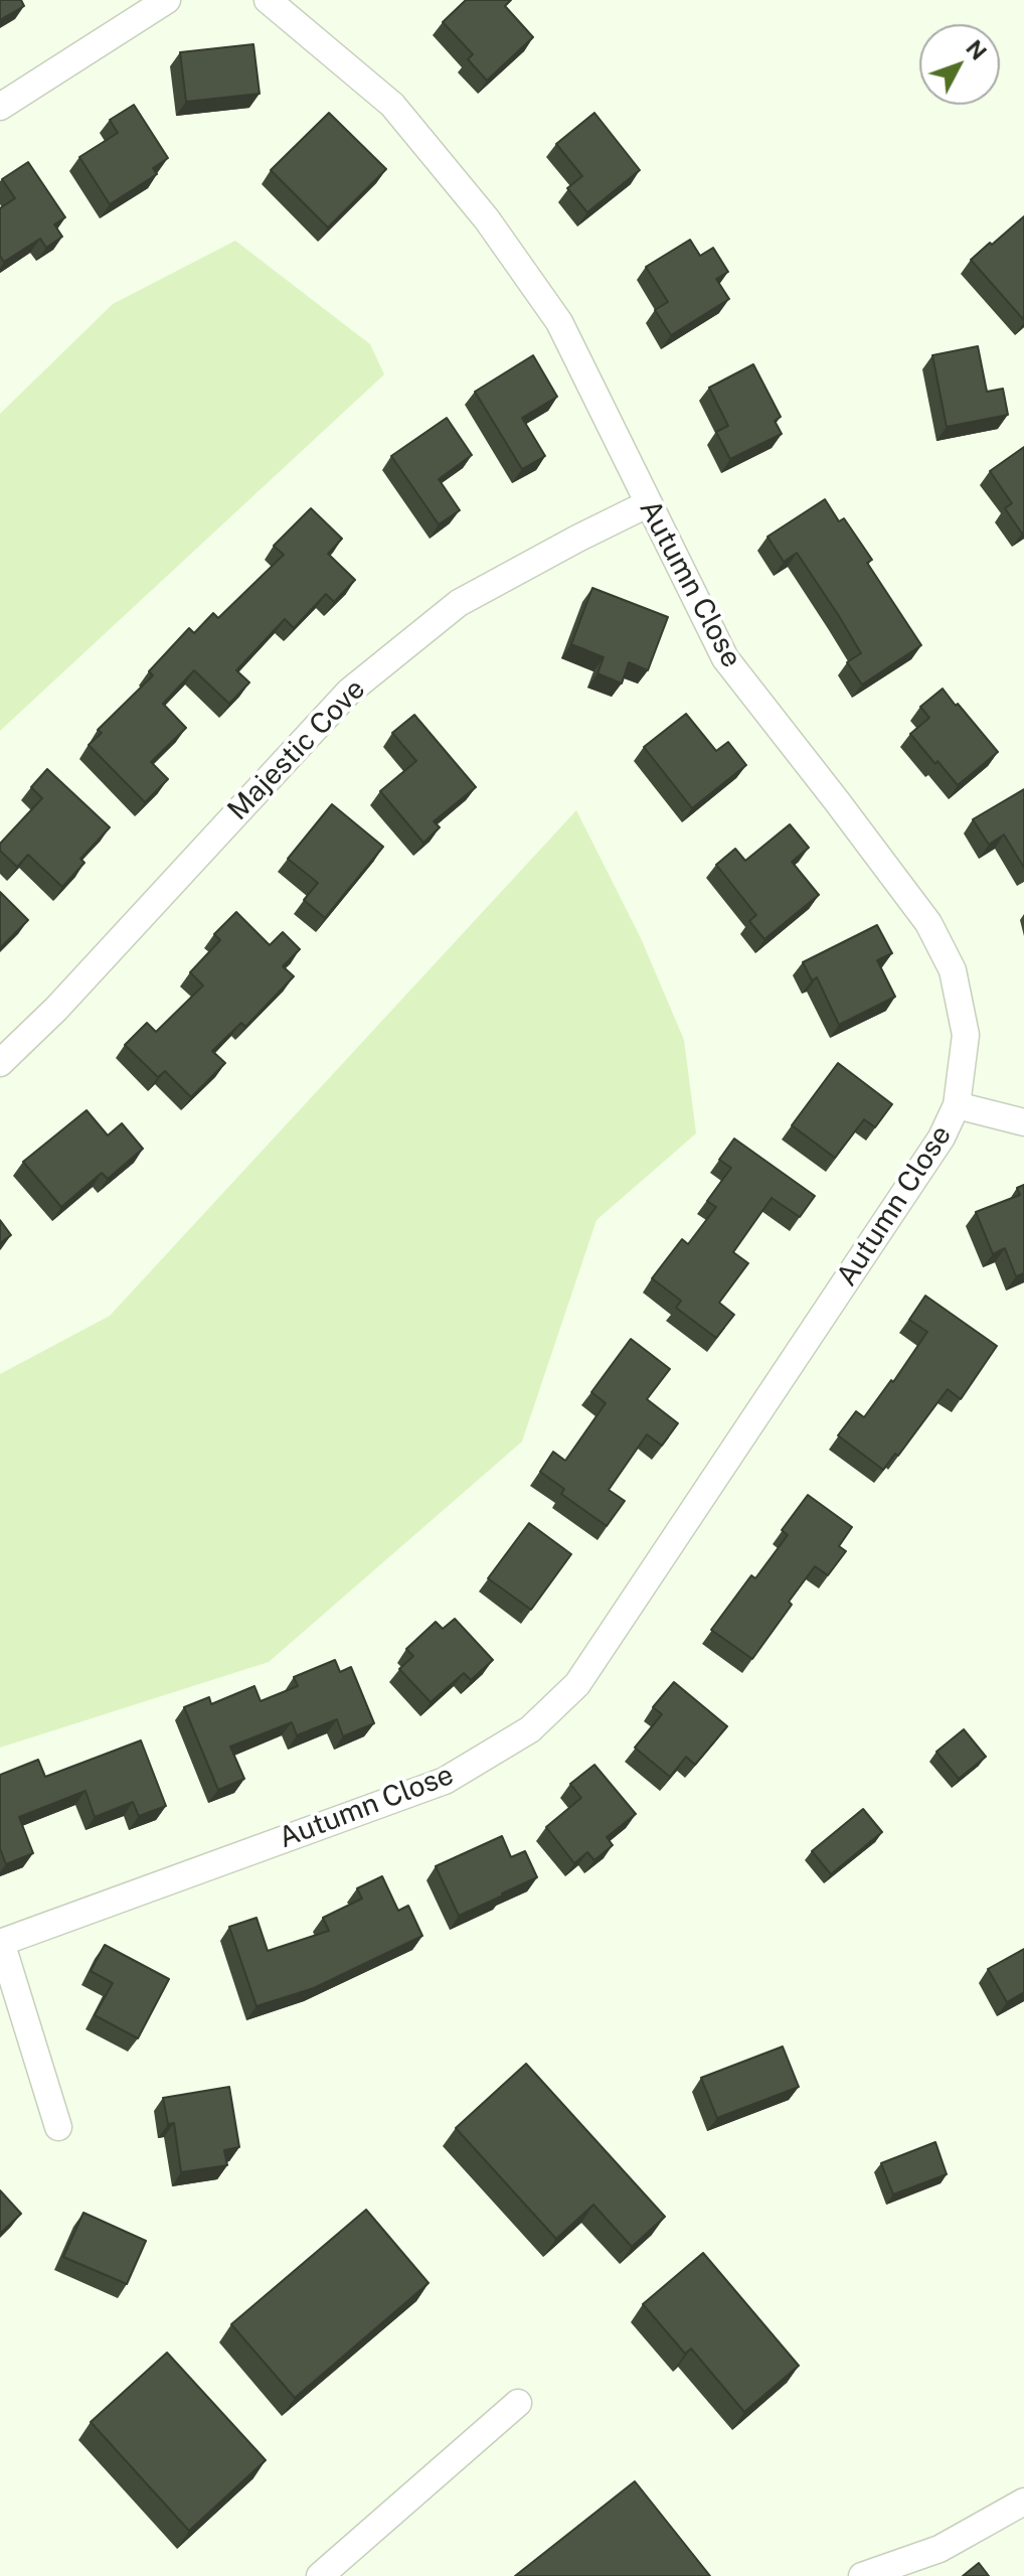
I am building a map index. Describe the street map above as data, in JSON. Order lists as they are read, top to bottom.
{
  "streets": {
    "street": ["Autumn Close", "Majestic Cove"]
  },
  "crossings": [
    ["Autumn Close", "Majestic Cove"]
  ],
  "north": "top right"
}
